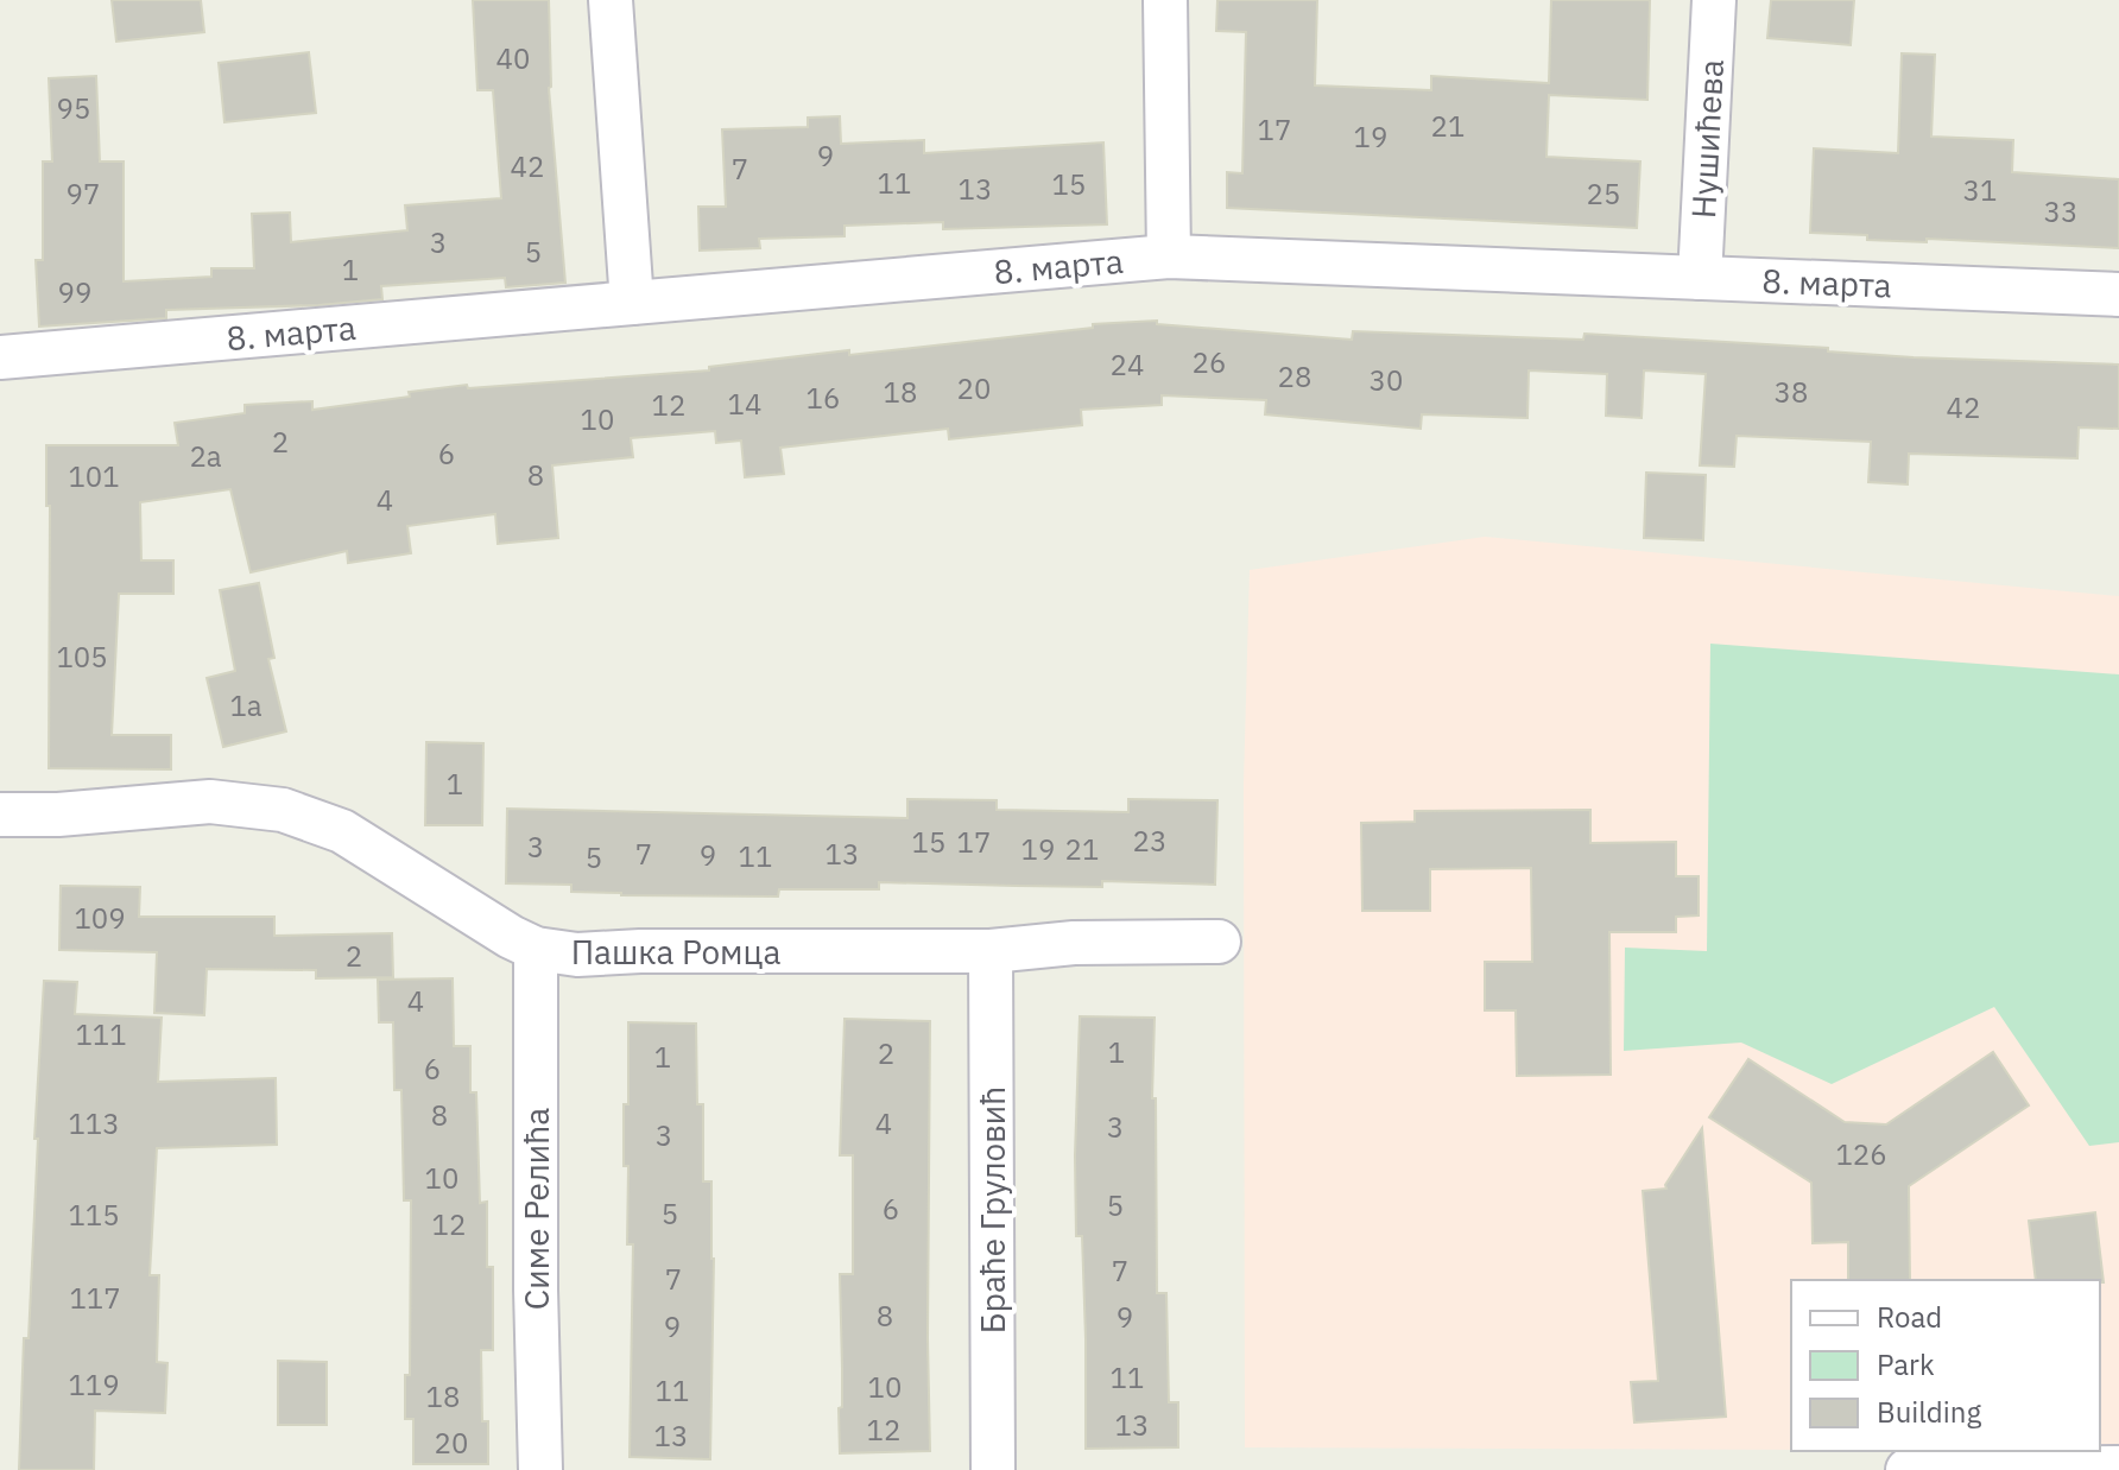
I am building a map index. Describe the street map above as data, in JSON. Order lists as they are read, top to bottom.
{
  "streets": {
    "street": [
      "Нушићева",
      "8. марта",
      "Пашка Ромца",
      "Симе Релића",
      "Браће Груловић"
    ]
  },
  "crossings": [
    ["Нушићева", "8. марта"],
    ["Пашка Ромца", "Симе Релића"],
    ["Пашка Ромца", "Браће Груловић"]
  ],
  "house_numbers": [
    "40",
    "95",
    "21",
    "17",
    "19",
    "9",
    "42",
    "7",
    "11",
    "15",
    "13",
    "31",
    "97",
    "25",
    "33",
    "3",
    "5",
    "1",
    "99",
    "26",
    "24",
    "28",
    "30",
    "20",
    "18",
    "38",
    "16",
    "14",
    "12",
    "42",
    "10",
    "2",
    "6",
    "2a",
    "8",
    "101",
    "4",
    "105",
    "1a",
    "1",
    "23",
    "15",
    "17",
    "3",
    "19",
    "21",
    "7",
    "13",
    "9",
    "11",
    "5",
    "109",
    "2",
    "4",
    "111",
    "1",
    "2",
    "1",
    "6",
    "8",
    "113",
    "4",
    "3",
    "3",
    "126",
    "10",
    "5",
    "6",
    "5",
    "115",
    "12",
    "7",
    "7",
    "117",
    "8",
    "9",
    "9",
    "11",
    "119",
    "10",
    "11",
    "18",
    "13",
    "12",
    "13",
    "20"
  ],
  "legend": ["Road", "Park", "Building"]
}
